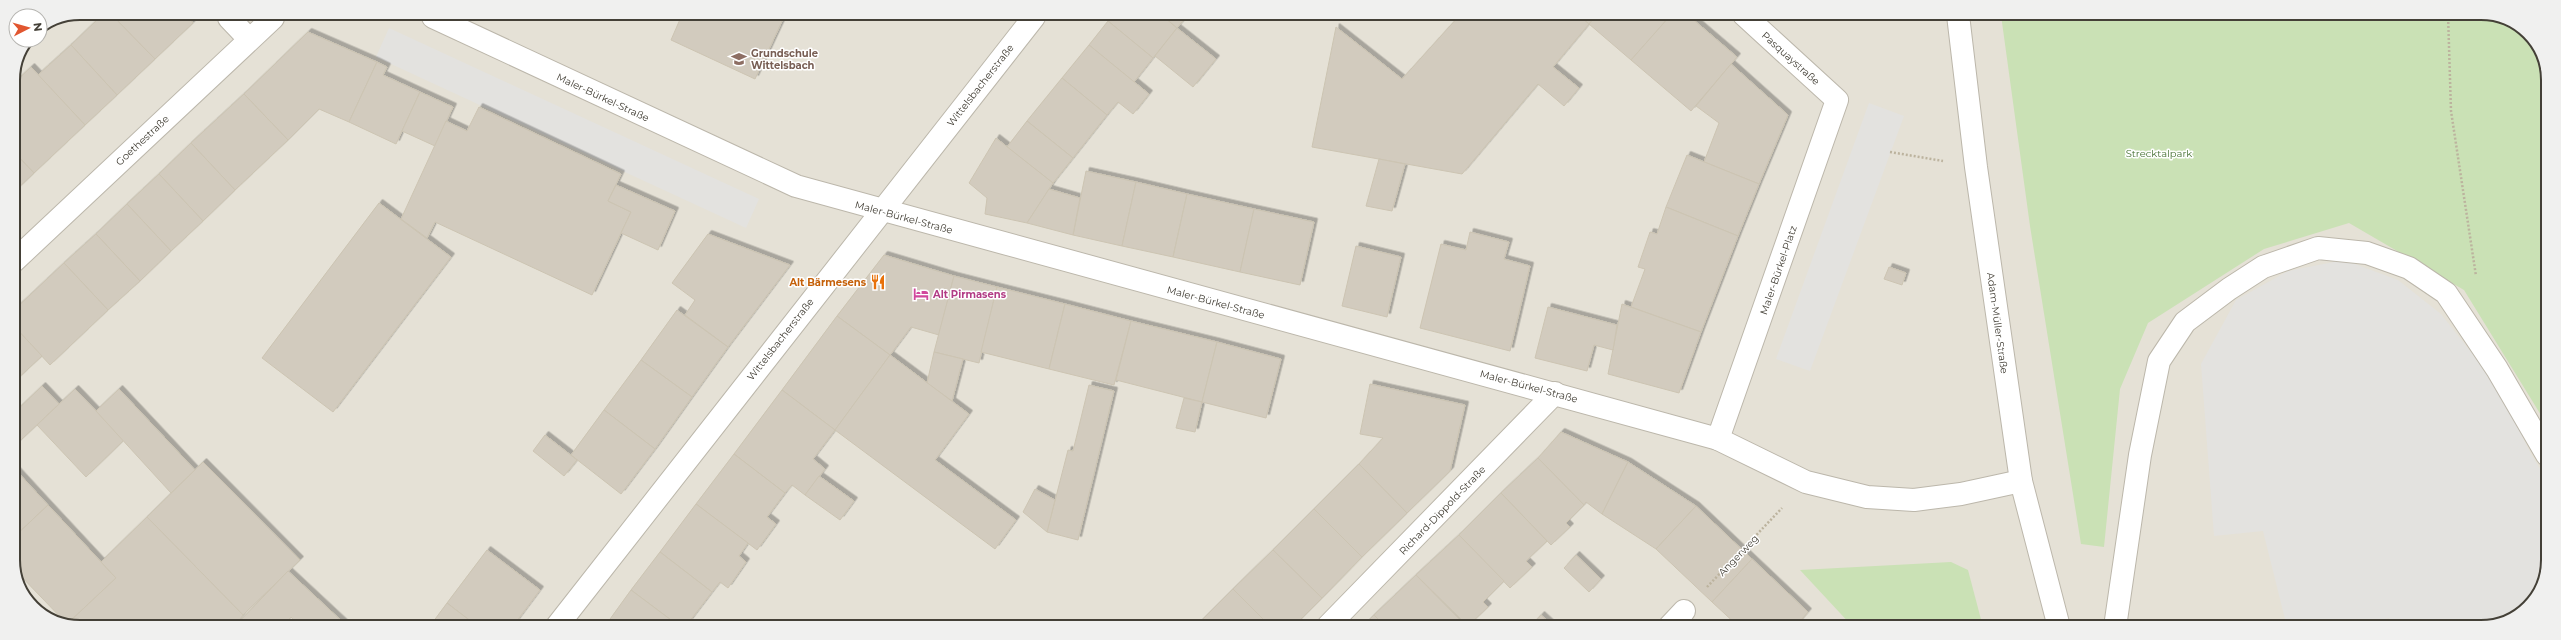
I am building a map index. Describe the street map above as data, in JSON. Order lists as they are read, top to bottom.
{
  "streets": {
    "street": [
      "Pasquaystraße",
      "Wittelsbacherstraße",
      "Maler-Bürkel-Straße",
      "Goethestraße",
      "Maler-Bürkel-Platz",
      "Adam-Müller-Straße",
      "Richard-Dippold-Straße"
    ],
    "path": ["Angerweg"]
  },
  "crossings": [
    ["Pasquaystraße", "Maler-Bürkel-Platz"],
    ["Wittelsbacherstraße", "Maler-Bürkel-Straße"],
    ["Maler-Bürkel-Straße", "Maler-Bürkel-Platz"],
    ["Maler-Bürkel-Straße", "Adam-Müller-Straße"],
    ["Maler-Bürkel-Straße", "Richard-Dippold-Straße"],
    ["Maler-Bürkel-Straße", "Angerweg"]
  ],
  "parks": ["Strecktalpark"],
  "places": {
    "school or university": ["Grundschule Wittelsbach"],
    "restaurant": ["Alt Bärmesens"],
    "hotel": ["Alt Pirmasens"]
  },
  "north": "right"
}
